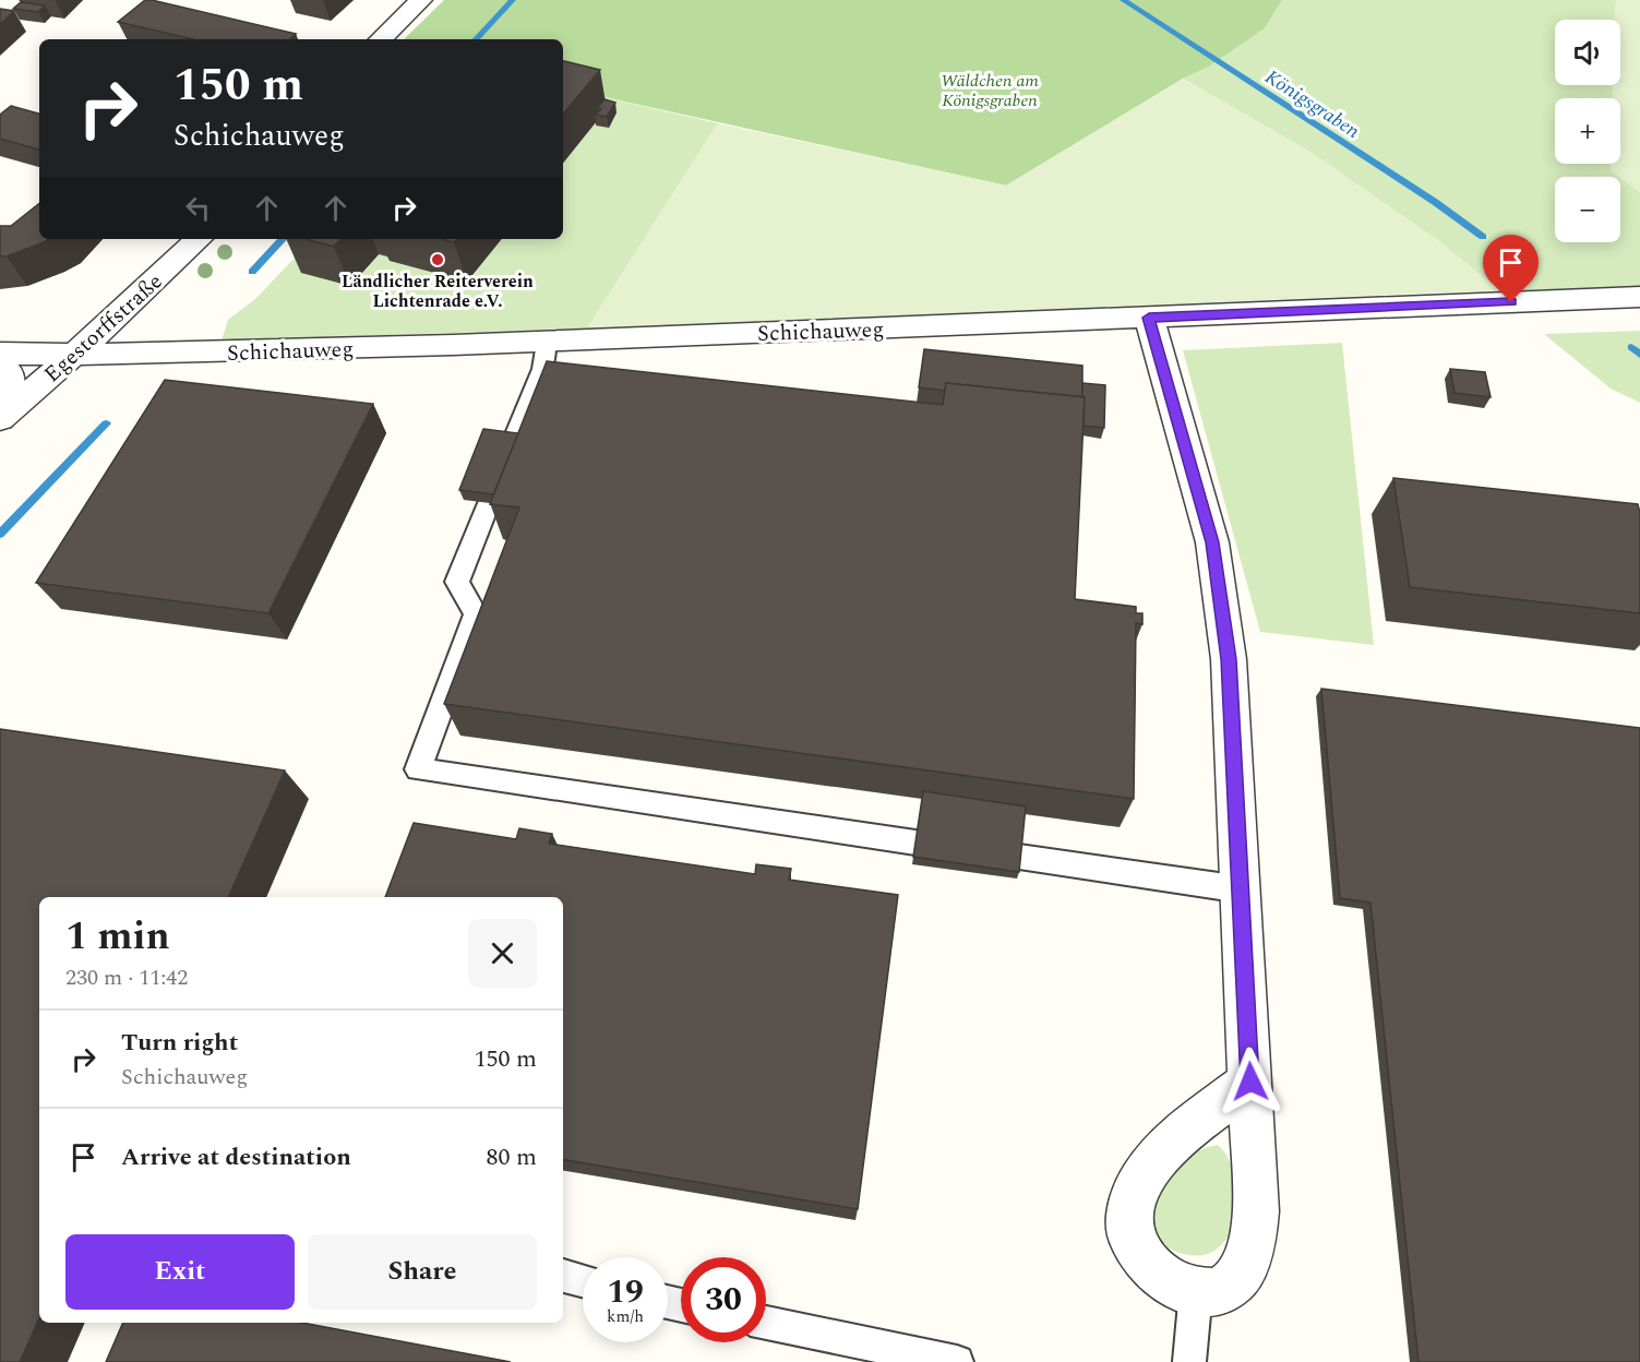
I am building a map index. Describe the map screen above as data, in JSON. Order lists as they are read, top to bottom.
{
  "streets": {
    "street": ["Egestorffstraße", "Schichauweg"]
  },
  "crossings": [
    ["Egestorffstraße", "Schichauweg"]
  ],
  "water": ["Königsgraben"],
  "parks": ["Wäldchen am Königsgraben"],
  "places": ["Ländlicher Reiterverein Lichtenrade e.V."],
  "page": {
    "map_buttons": ["+", "−"],
    "turn": ["150 m", "Schichauweg"],
    "heading": ["1 min", "230 m · 11:42"],
    "list": [
      {
        "name": "Turn right",
        "note": "Schichauweg",
        "value": "150 m"
      },
      {
        "name": "Arrive at destination",
        "value": "80 m"
      }
    ],
    "buttons": ["Exit", "Share"],
    "speed": "19 km/h",
    "limit": "30"
  }
}
